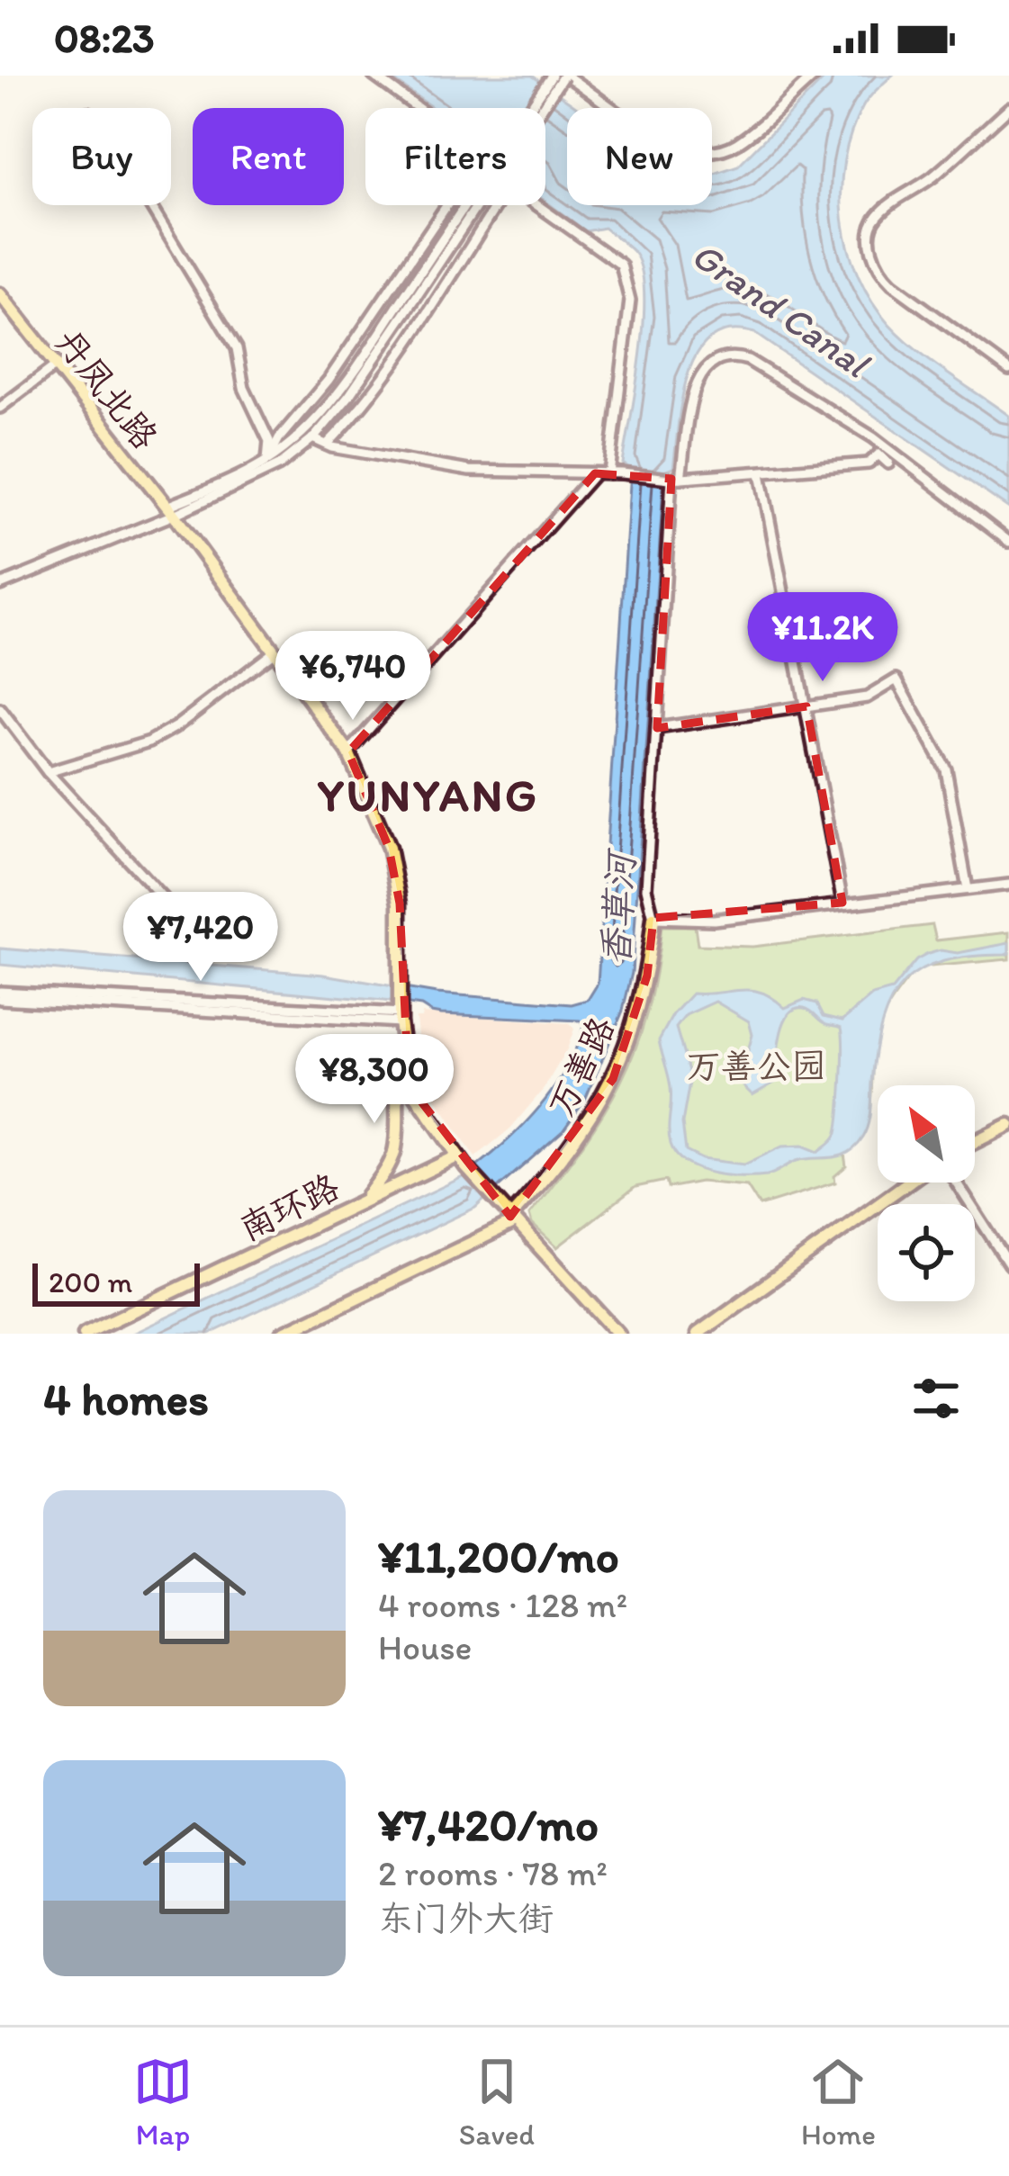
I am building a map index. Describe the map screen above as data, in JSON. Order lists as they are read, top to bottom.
{
  "streets": {
    "main road": ["丹凤北路", "万善路", "南环路"]
  },
  "districts": ["YUNYANG"],
  "water": ["Grand Canal", "香草河"],
  "parks": ["万善公园"],
  "scale_bar": "200 m",
  "north": "top left",
  "page": {
    "status": "08:23",
    "chip": [
      "Buy",
      "Rent",
      "Filters",
      "New"
    ],
    "price": [
      "¥11.2K",
      "¥6,740",
      "¥7,420",
      "¥8,300"
    ],
    "scale": "200 m",
    "heading": "4 homes",
    "list": [
      {
        "name": "¥11,200/mo",
        "note": "4 rooms · 128 m² · House"
      },
      {
        "name": "¥7,420/mo",
        "note": "2 rooms · 78 m² · 东门外大街"
      }
    ],
    "tabs": ["Map", "Saved", "Home"]
  }
}
